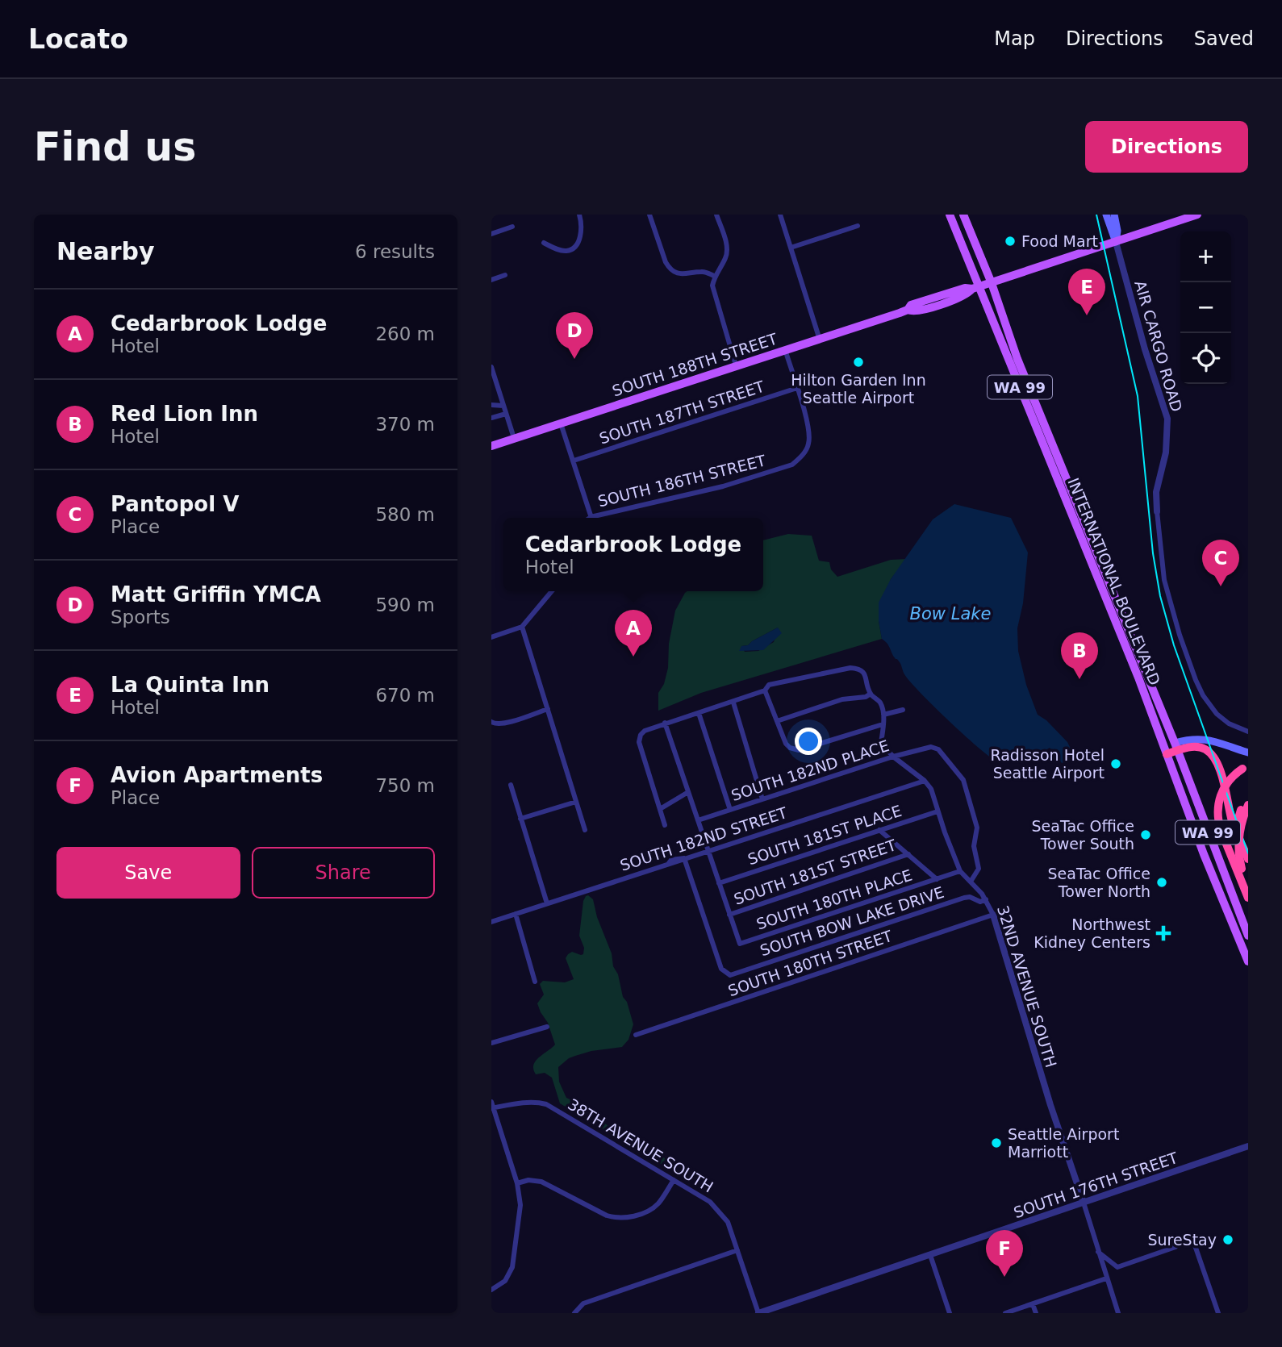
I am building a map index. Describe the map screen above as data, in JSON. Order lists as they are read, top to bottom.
{
  "streets": {
    "main road": ["SOUTH 188TH STREET", "WA 99", "INTERNATIONAL BOULEVARD"],
    "street": [
      "AIR CARGO ROAD",
      "SOUTH 187TH STREET",
      "SOUTH 186TH STREET",
      "SOUTH 182ND PLACE",
      "SOUTH 181ST PLACE",
      "SOUTH 182ND STREET",
      "SOUTH 181ST STREET",
      "SOUTH 180TH PLACE",
      "SOUTH BOW LAKE DRIVE",
      "SOUTH 180TH STREET",
      "32ND AVENUE SOUTH",
      "38TH AVENUE SOUTH",
      "SOUTH 176TH STREET"
    ]
  },
  "crossings": [
    ["AIR CARGO ROAD", "SOUTH 188TH STREET"],
    ["SOUTH 188TH STREET", "INTERNATIONAL BOULEVARD"],
    ["SOUTH 187TH STREET", "SOUTH 186TH STREET"],
    ["SOUTH 182ND PLACE", "32ND AVENUE SOUTH"],
    ["SOUTH 181ST PLACE", "SOUTH 180TH PLACE"],
    ["SOUTH 181ST PLACE", "32ND AVENUE SOUTH"],
    ["SOUTH 182ND STREET", "SOUTH BOW LAKE DRIVE"],
    ["SOUTH 182ND STREET", "32ND AVENUE SOUTH"],
    ["SOUTH 181ST STREET", "SOUTH 180TH PLACE"],
    ["SOUTH 180TH PLACE", "32ND AVENUE SOUTH"],
    ["SOUTH BOW LAKE DRIVE", "32ND AVENUE SOUTH"],
    ["SOUTH 180TH STREET", "32ND AVENUE SOUTH"],
    ["32ND AVENUE SOUTH", "SOUTH 176TH STREET"],
    ["38TH AVENUE SOUTH", "SOUTH 176TH STREET"]
  ],
  "water": ["Bow Lake"],
  "places": {
    "other": [
      "Food Mart",
      "Hilton Garden Inn Seattle Airport",
      "Radisson Hotel Seattle Airport",
      "SeaTac Office Tower South",
      "SeaTac Office Tower North",
      "Seattle Airport Marriott",
      "SureStay"
    ],
    "health": ["Northwest Kidney Centers"]
  },
  "page": {
    "header": "Locato",
    "nav": ["Map", "Directions", "Saved"],
    "buttons": [
      "Directions",
      ["Save", "Share"]
    ],
    "title": "Find us",
    "heading": ["Nearby", "6 results"],
    "map_buttons": ["+", "−"],
    "pins": [
      "E",
      "D",
      "C",
      "A",
      "B",
      "F"
    ],
    "list": [
      {
        "mark": "A",
        "name": "Cedarbrook Lodge",
        "note": "Hotel",
        "value": "260 m"
      },
      {
        "mark": "B",
        "name": "Red Lion Inn",
        "note": "Hotel",
        "value": "370 m"
      },
      {
        "mark": "C",
        "name": "Pantopol V",
        "note": "Place",
        "value": "580 m"
      },
      {
        "mark": "D",
        "name": "Matt Griffin YMCA",
        "note": "Sports",
        "value": "590 m"
      },
      {
        "mark": "E",
        "name": "La Quinta Inn",
        "note": "Hotel",
        "value": "670 m"
      },
      {
        "mark": "F",
        "name": "Avion Apartments",
        "note": "Place",
        "value": "750 m"
      }
    ],
    "popup": ["Cedarbrook Lodge", "Hotel"]
  }
}
